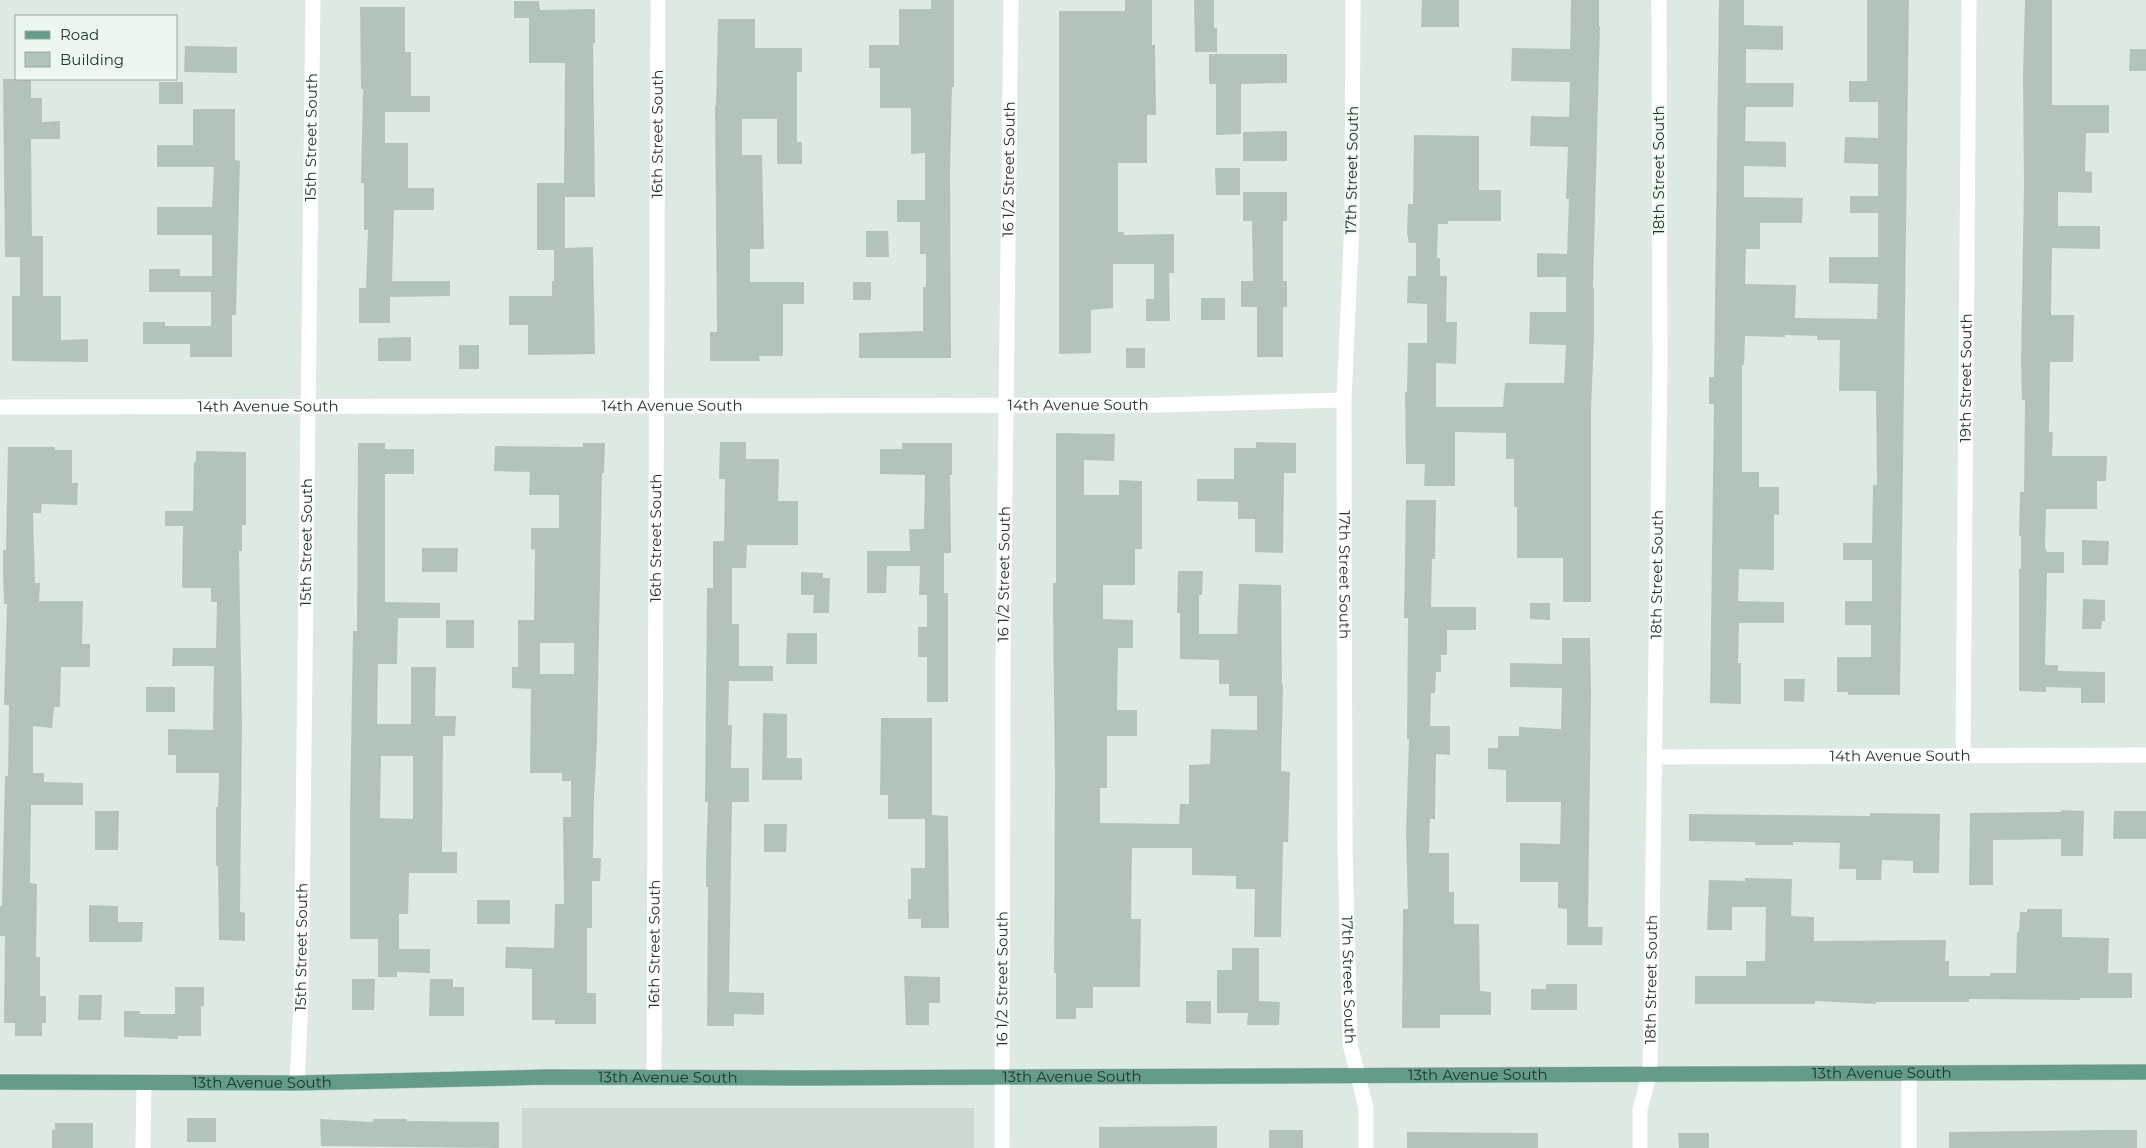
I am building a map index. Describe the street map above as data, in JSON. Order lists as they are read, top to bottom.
{
  "streets": {
    "main road": ["13th Avenue South"],
    "street": [
      "16th Street South",
      "15th Street South",
      "16 1/2 Street South",
      "17th Street South",
      "18th Street South",
      "19th Street South",
      "14th Avenue South"
    ]
  },
  "crossings": [
    ["16th Street South", "14th Avenue South"],
    ["16th Street South", "13th Avenue South"],
    ["15th Street South", "14th Avenue South"],
    ["15th Street South", "13th Avenue South"],
    ["16 1/2 Street South", "14th Avenue South"],
    ["16 1/2 Street South", "13th Avenue South"],
    ["17th Street South", "14th Avenue South"],
    ["17th Street South", "13th Avenue South"],
    ["18th Street South", "14th Avenue South"],
    ["18th Street South", "13th Avenue South"],
    ["19th Street South", "14th Avenue South"]
  ],
  "legend": ["Road", "Building"]
}
